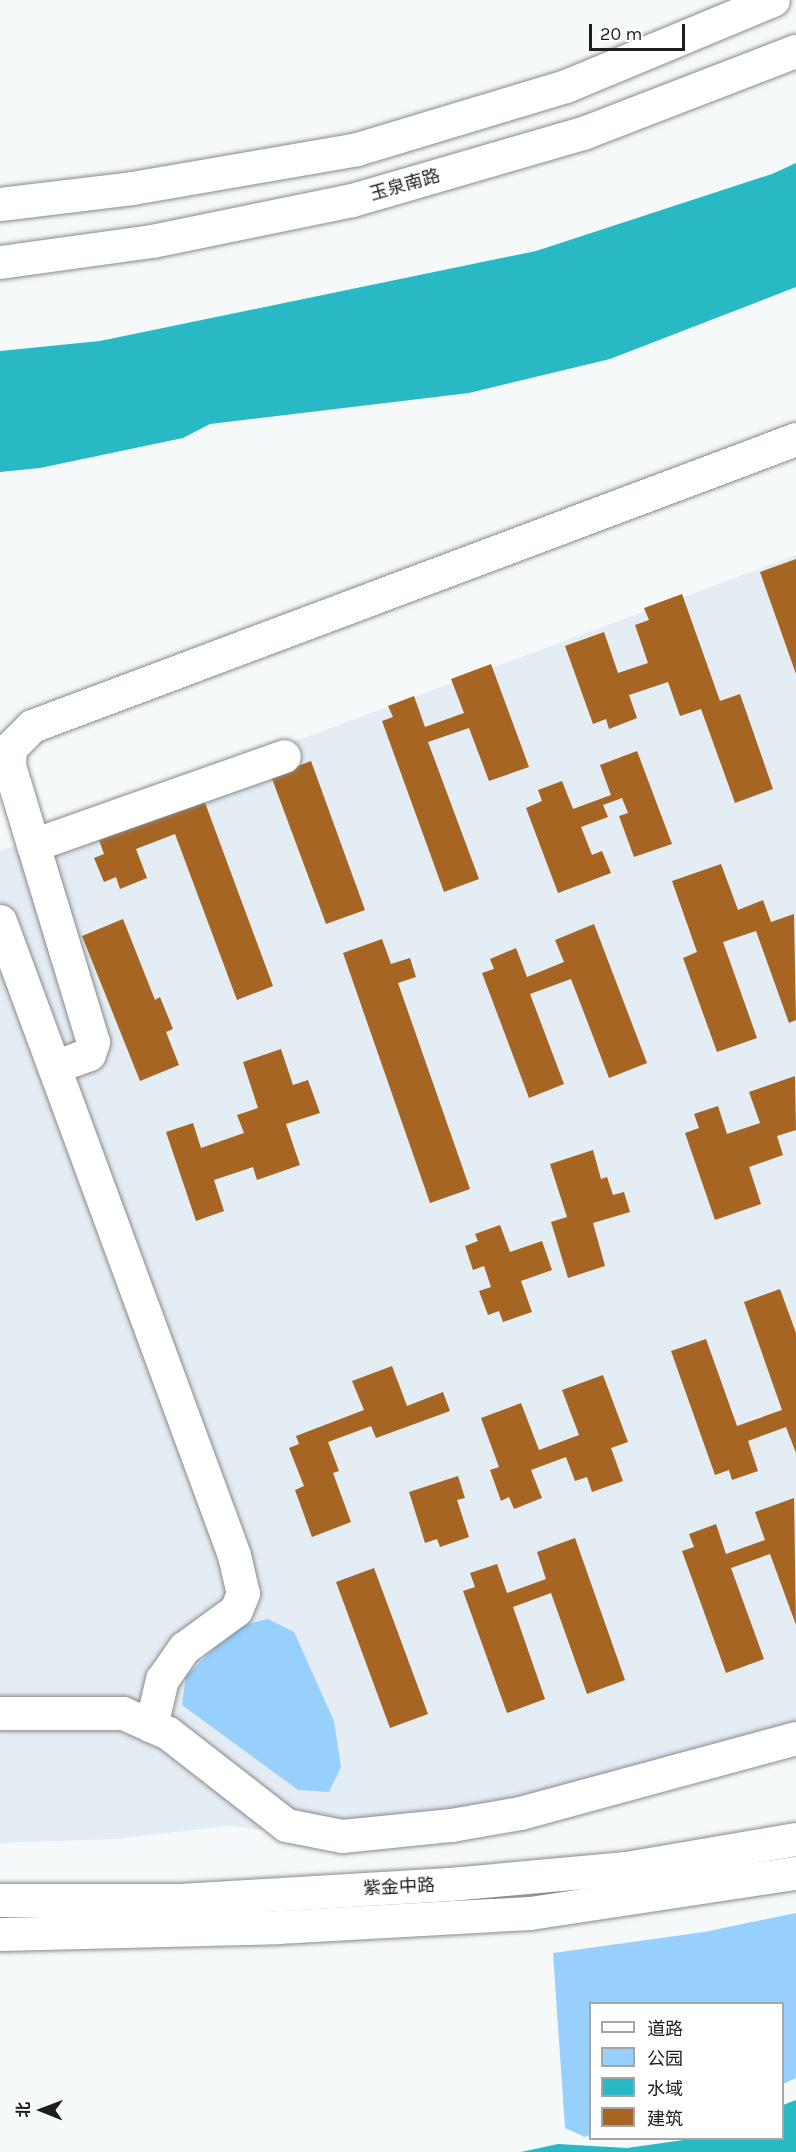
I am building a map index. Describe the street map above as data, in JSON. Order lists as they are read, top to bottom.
{
  "streets": {
    "street": ["玉泉南路", "紫金中路"]
  },
  "legend": [
    "道路",
    "公园",
    "水域",
    "建筑"
  ],
  "scale_bar": "20 m",
  "north": "left"
}
